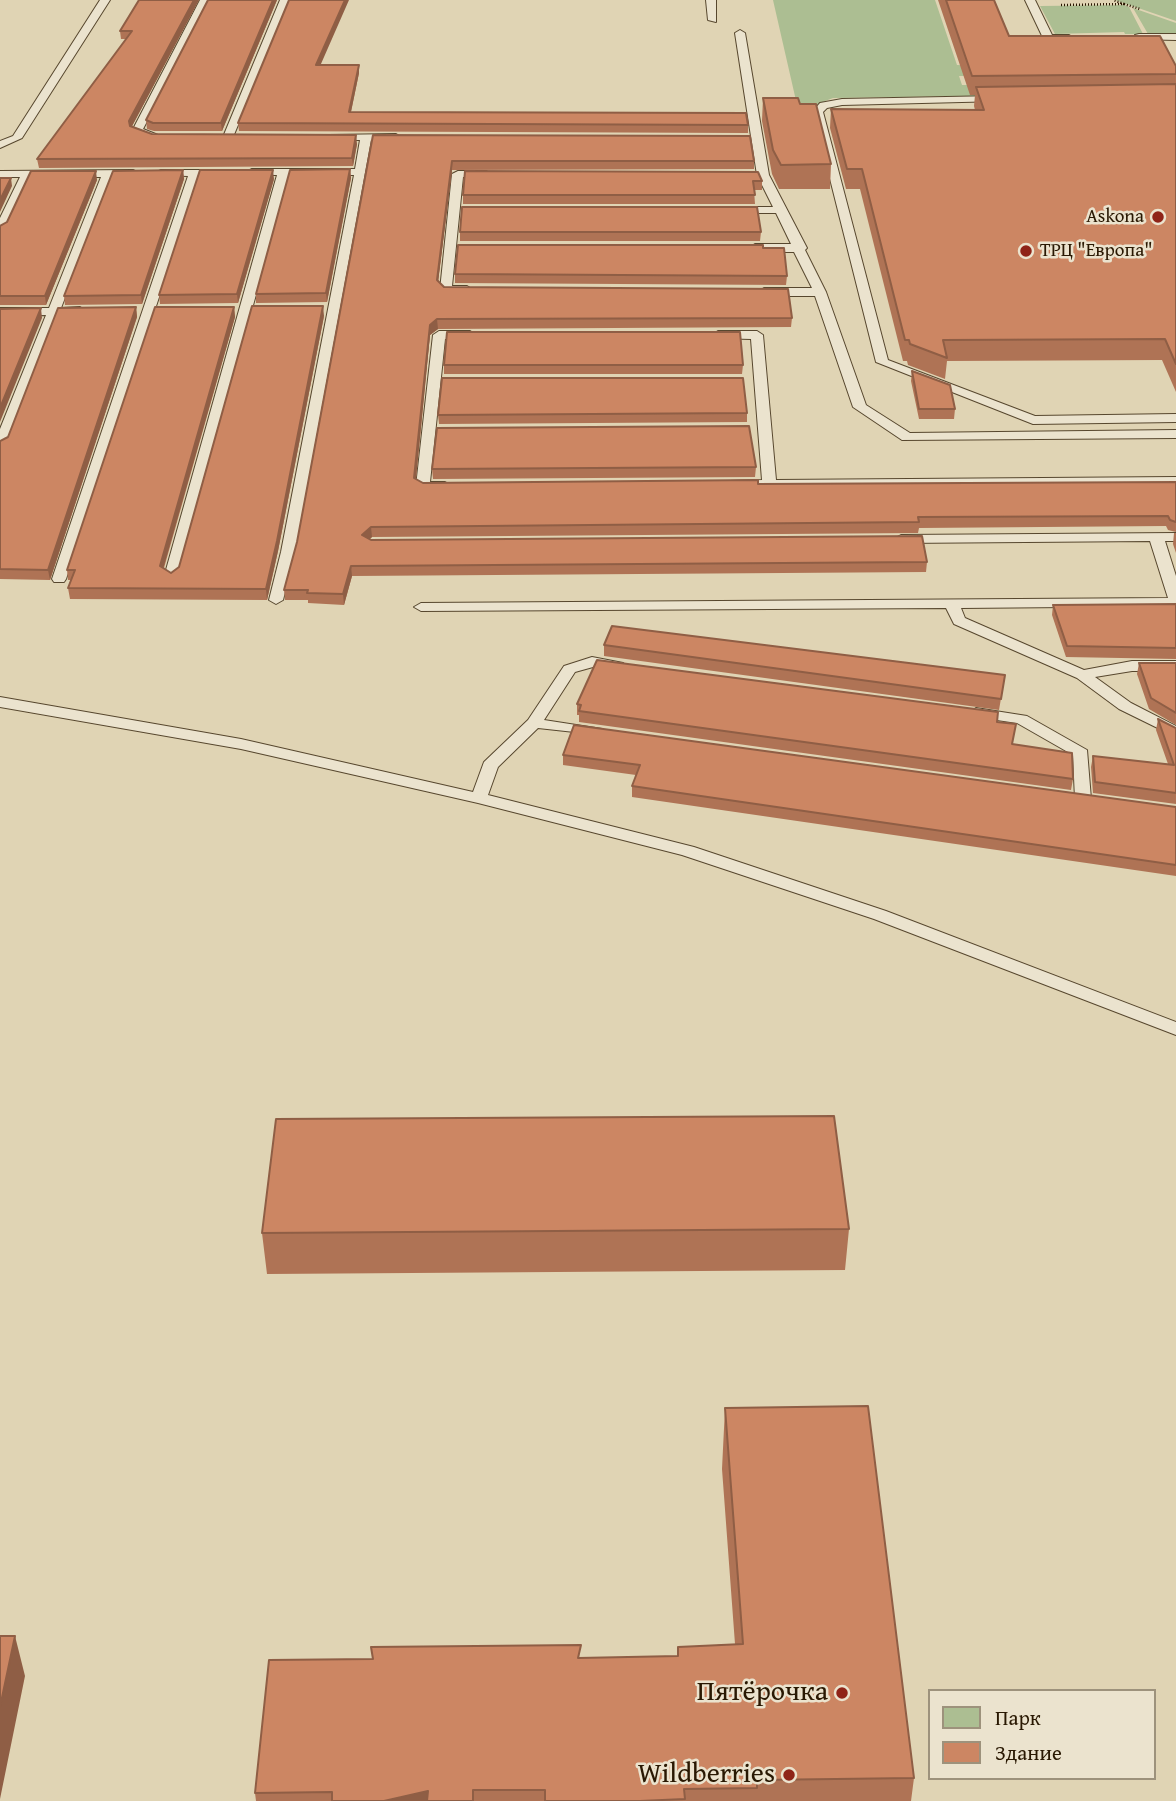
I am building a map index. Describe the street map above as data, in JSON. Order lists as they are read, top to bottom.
{
  "places": [
    "Askona",
    "ТРЦ \"Европа\"",
    "Пятёрочка",
    "Wildberries"
  ],
  "legend": ["Парк", "Здание"]
}
